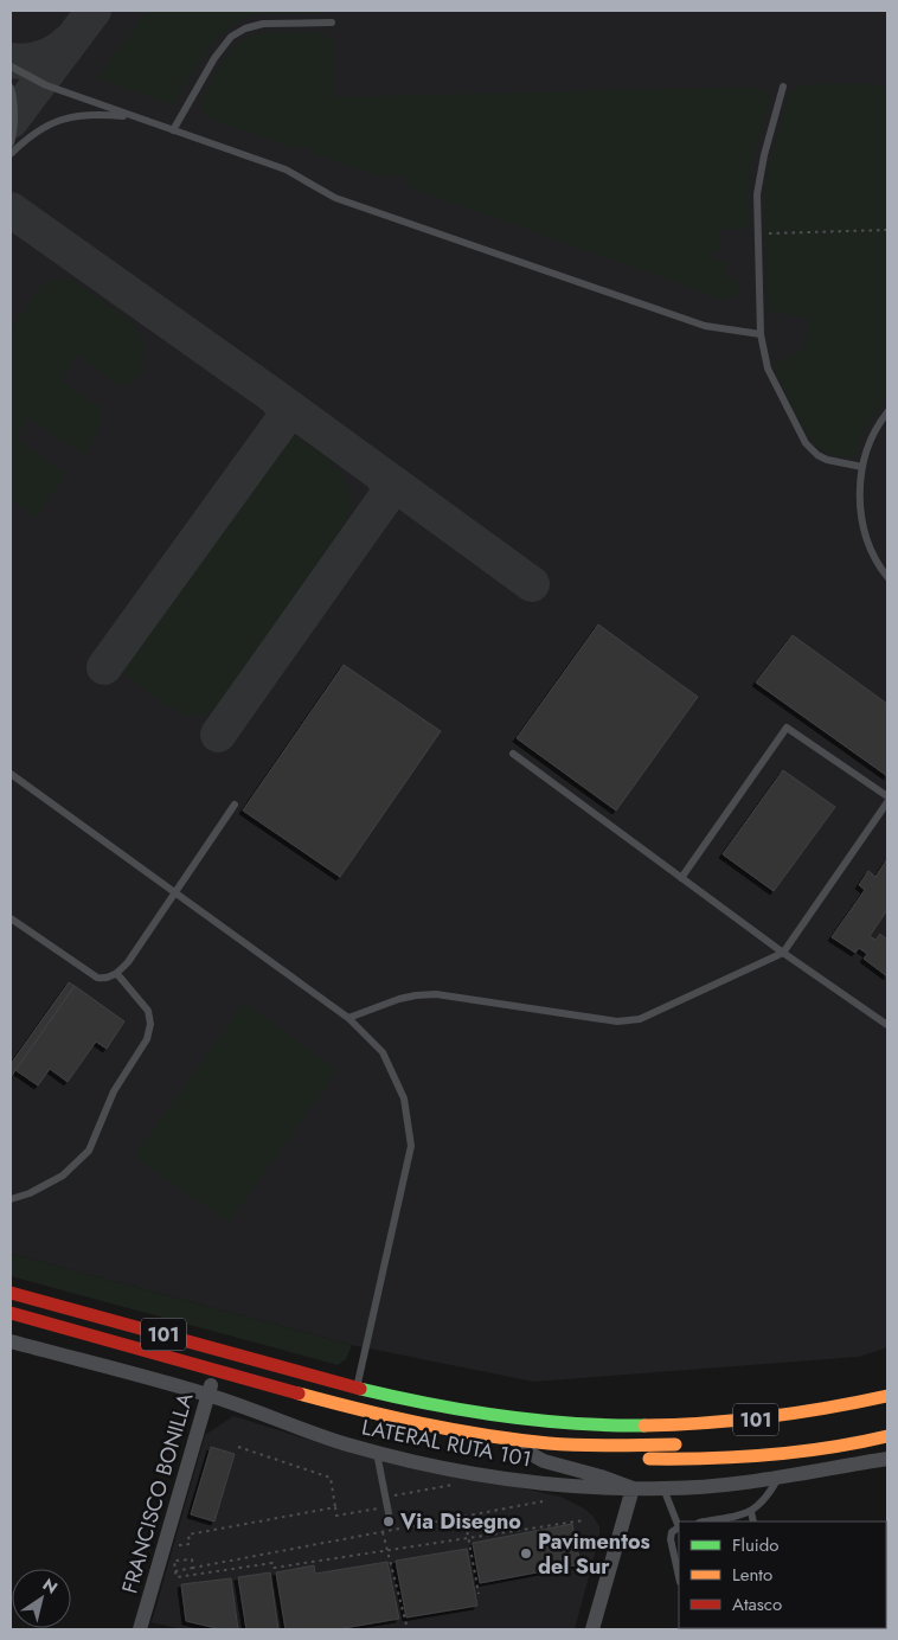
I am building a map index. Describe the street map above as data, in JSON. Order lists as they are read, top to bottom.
{
  "streets": {
    "highway": ["101"],
    "street": ["LATERAL RUTA 101", "FRANCISCO BONILLA"]
  },
  "crossings": [
    ["101", "FRANCISCO BONILLA"],
    ["LATERAL RUTA 101", "FRANCISCO BONILLA"]
  ],
  "places": ["Via Disegno", "Pavimentos del Sur"],
  "legend": ["Fluido", "Lento", "Atasco"],
  "north": "top right"
}
